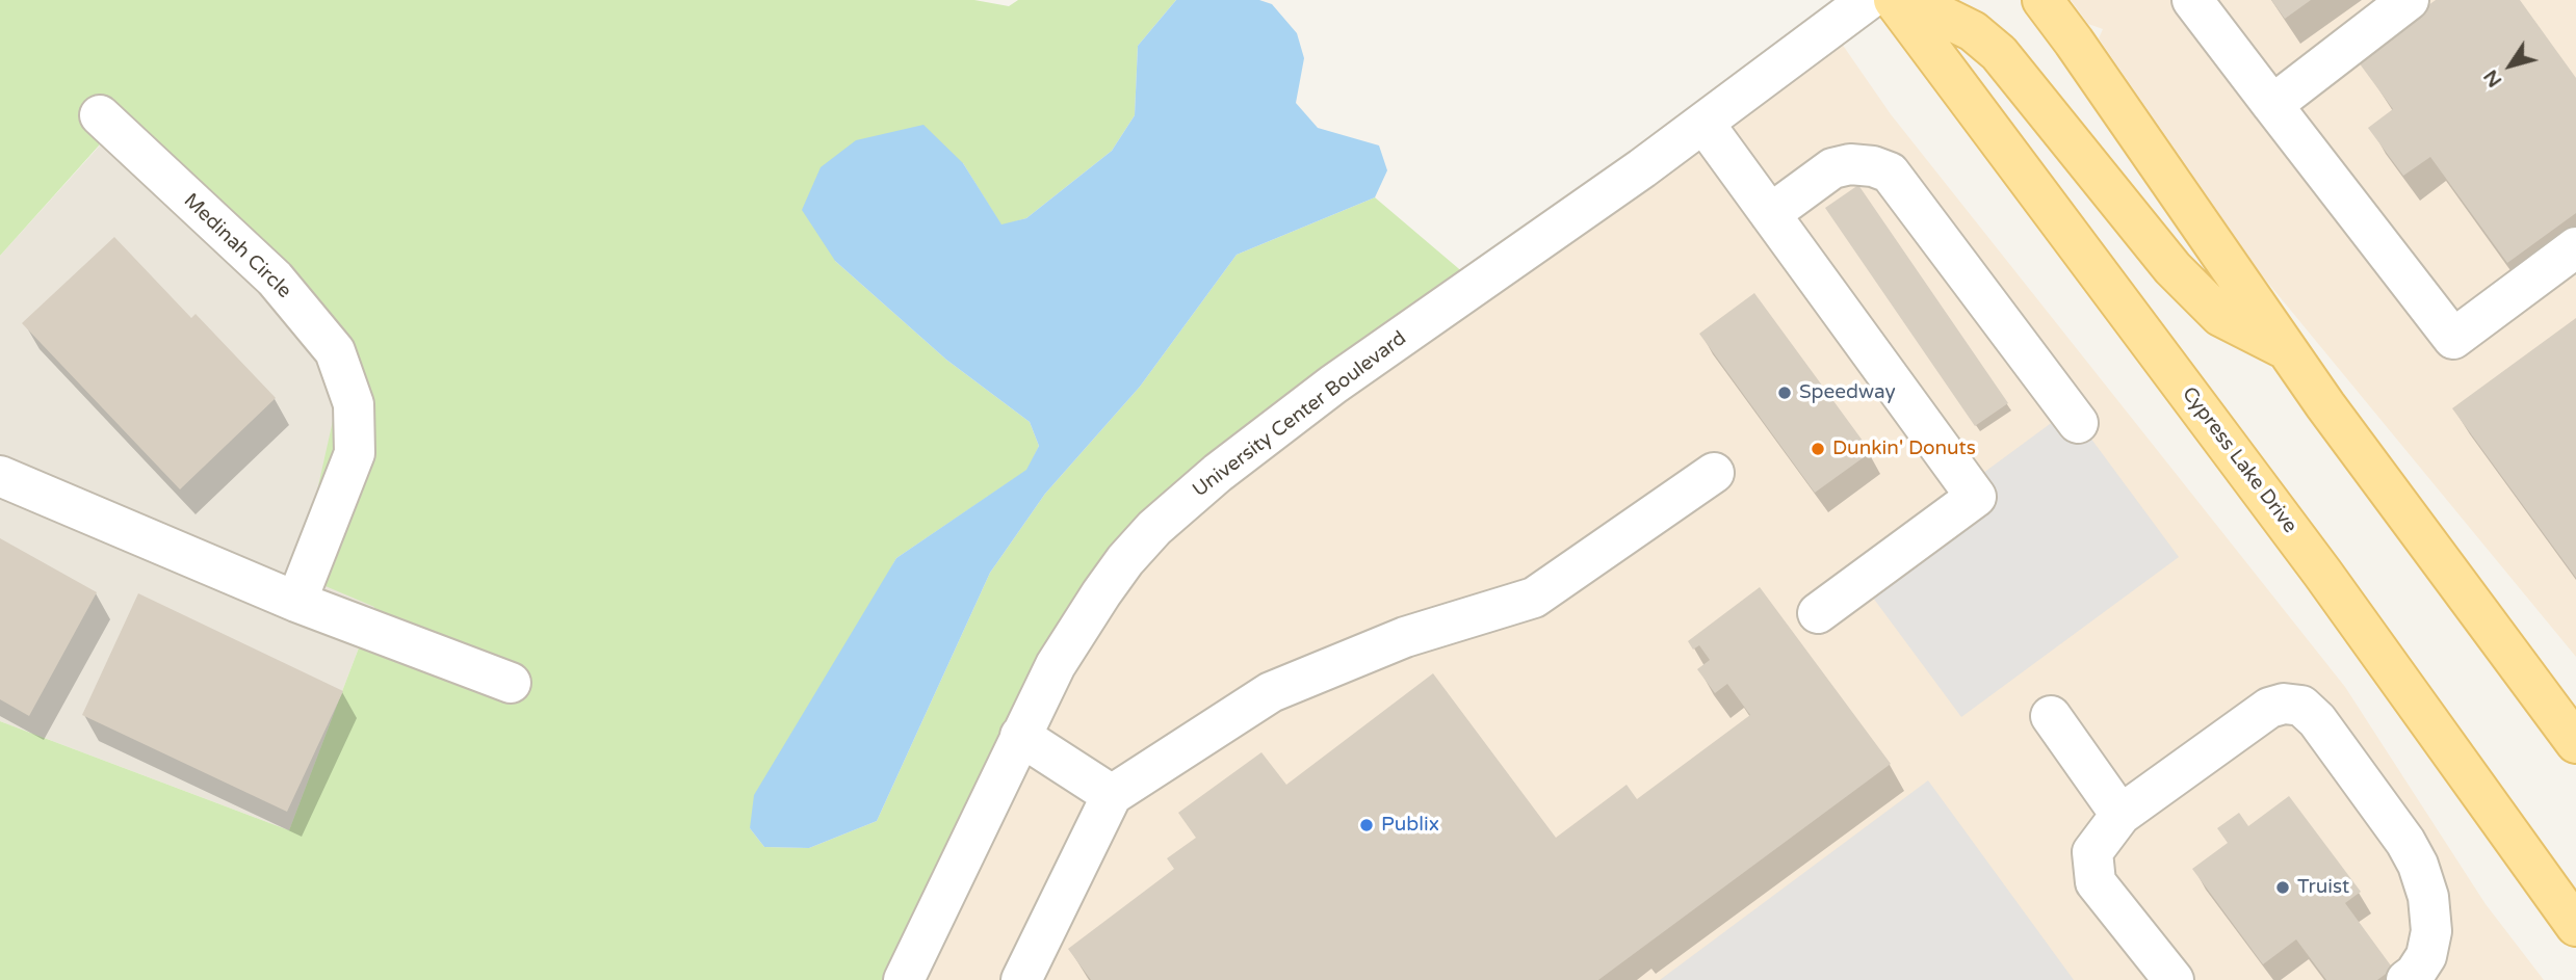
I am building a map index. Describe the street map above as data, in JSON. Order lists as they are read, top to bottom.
{
  "streets": {
    "main road": ["Cypress Lake Drive"],
    "street": ["Medinah Circle", "University Center Boulevard"]
  },
  "places": [
    "Speedway",
    "Dunkin' Donuts",
    "Publix",
    "Truist"
  ],
  "north": "bottom left"
}
